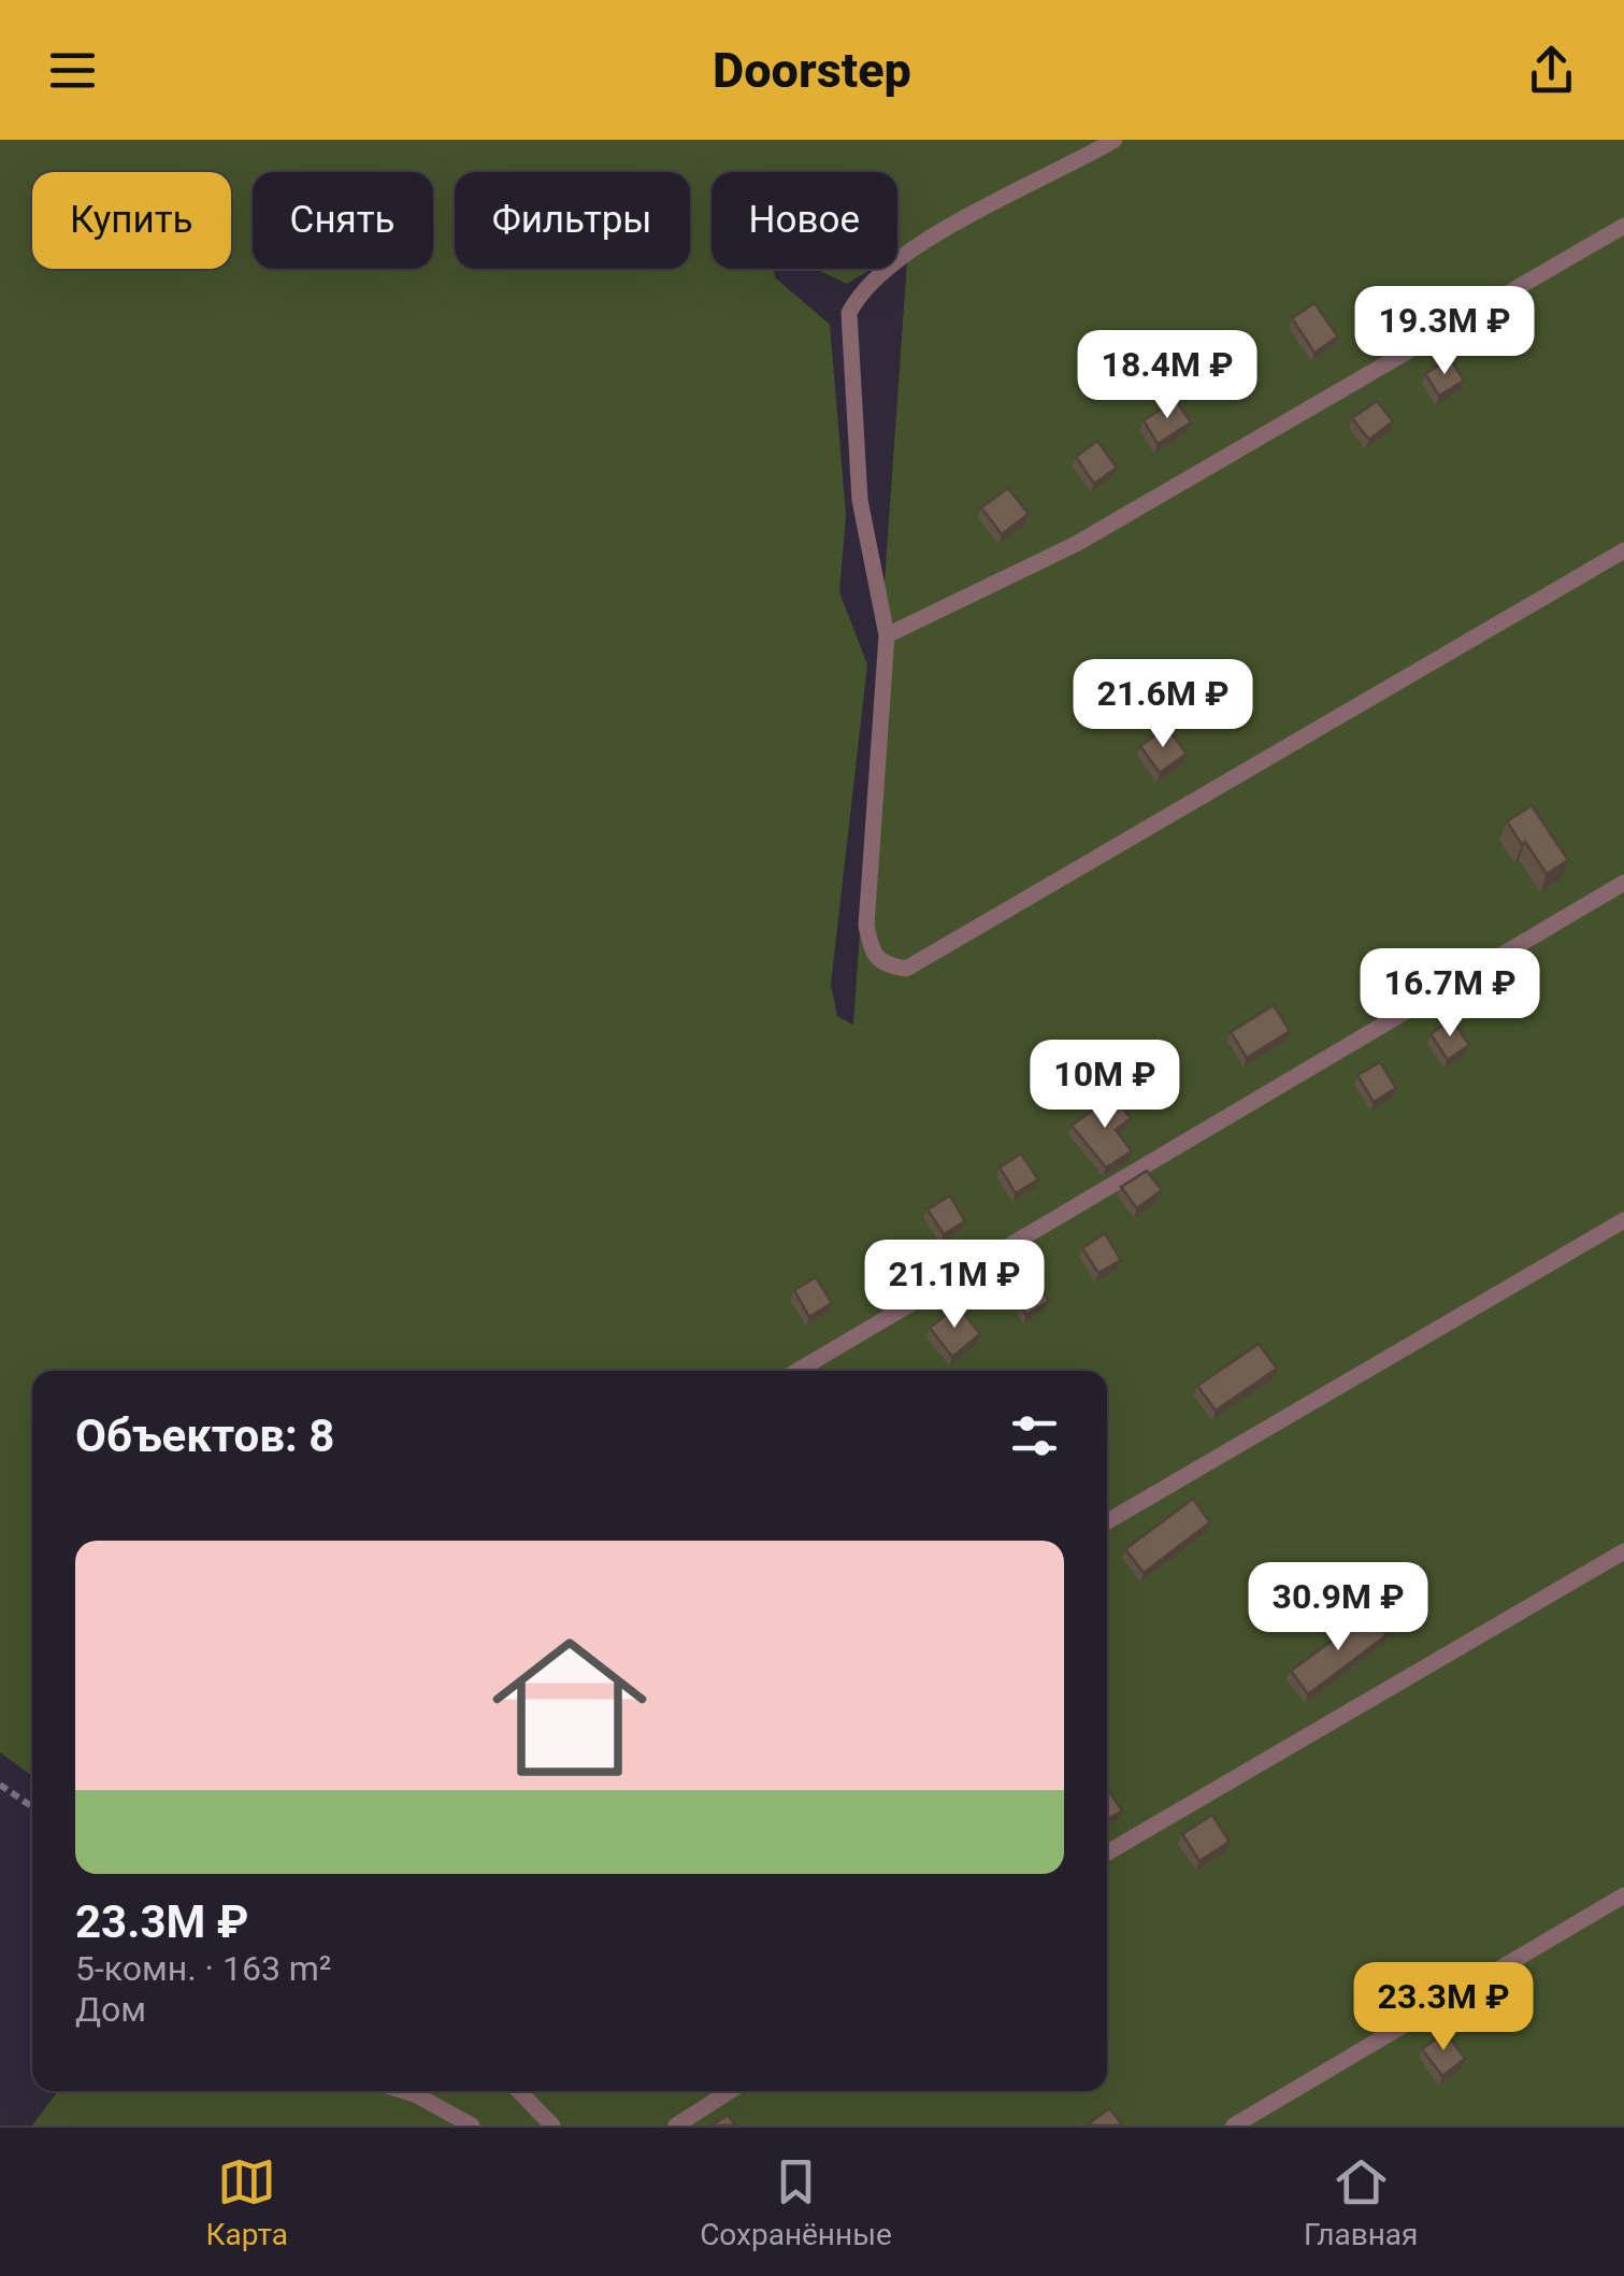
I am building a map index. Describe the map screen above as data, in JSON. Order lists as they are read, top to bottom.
{
  "page": {
    "header": "Doorstep",
    "chip": [
      "Купить",
      "Снять",
      "Фильтры",
      "Новое"
    ],
    "price": [
      "19.3M ₽",
      "18.4M ₽",
      "21.6M ₽",
      "16.7M ₽",
      "10M ₽",
      "21.1M ₽",
      "30.9M ₽",
      "23.3M ₽"
    ],
    "heading": "Объектов: 8",
    "list": [
      {
        "name": "23.3M ₽",
        "note": "5-комн. · 163 m² · Дом"
      }
    ],
    "tabs": ["Карта", "Сохранённые", "Главная"]
  }
}
